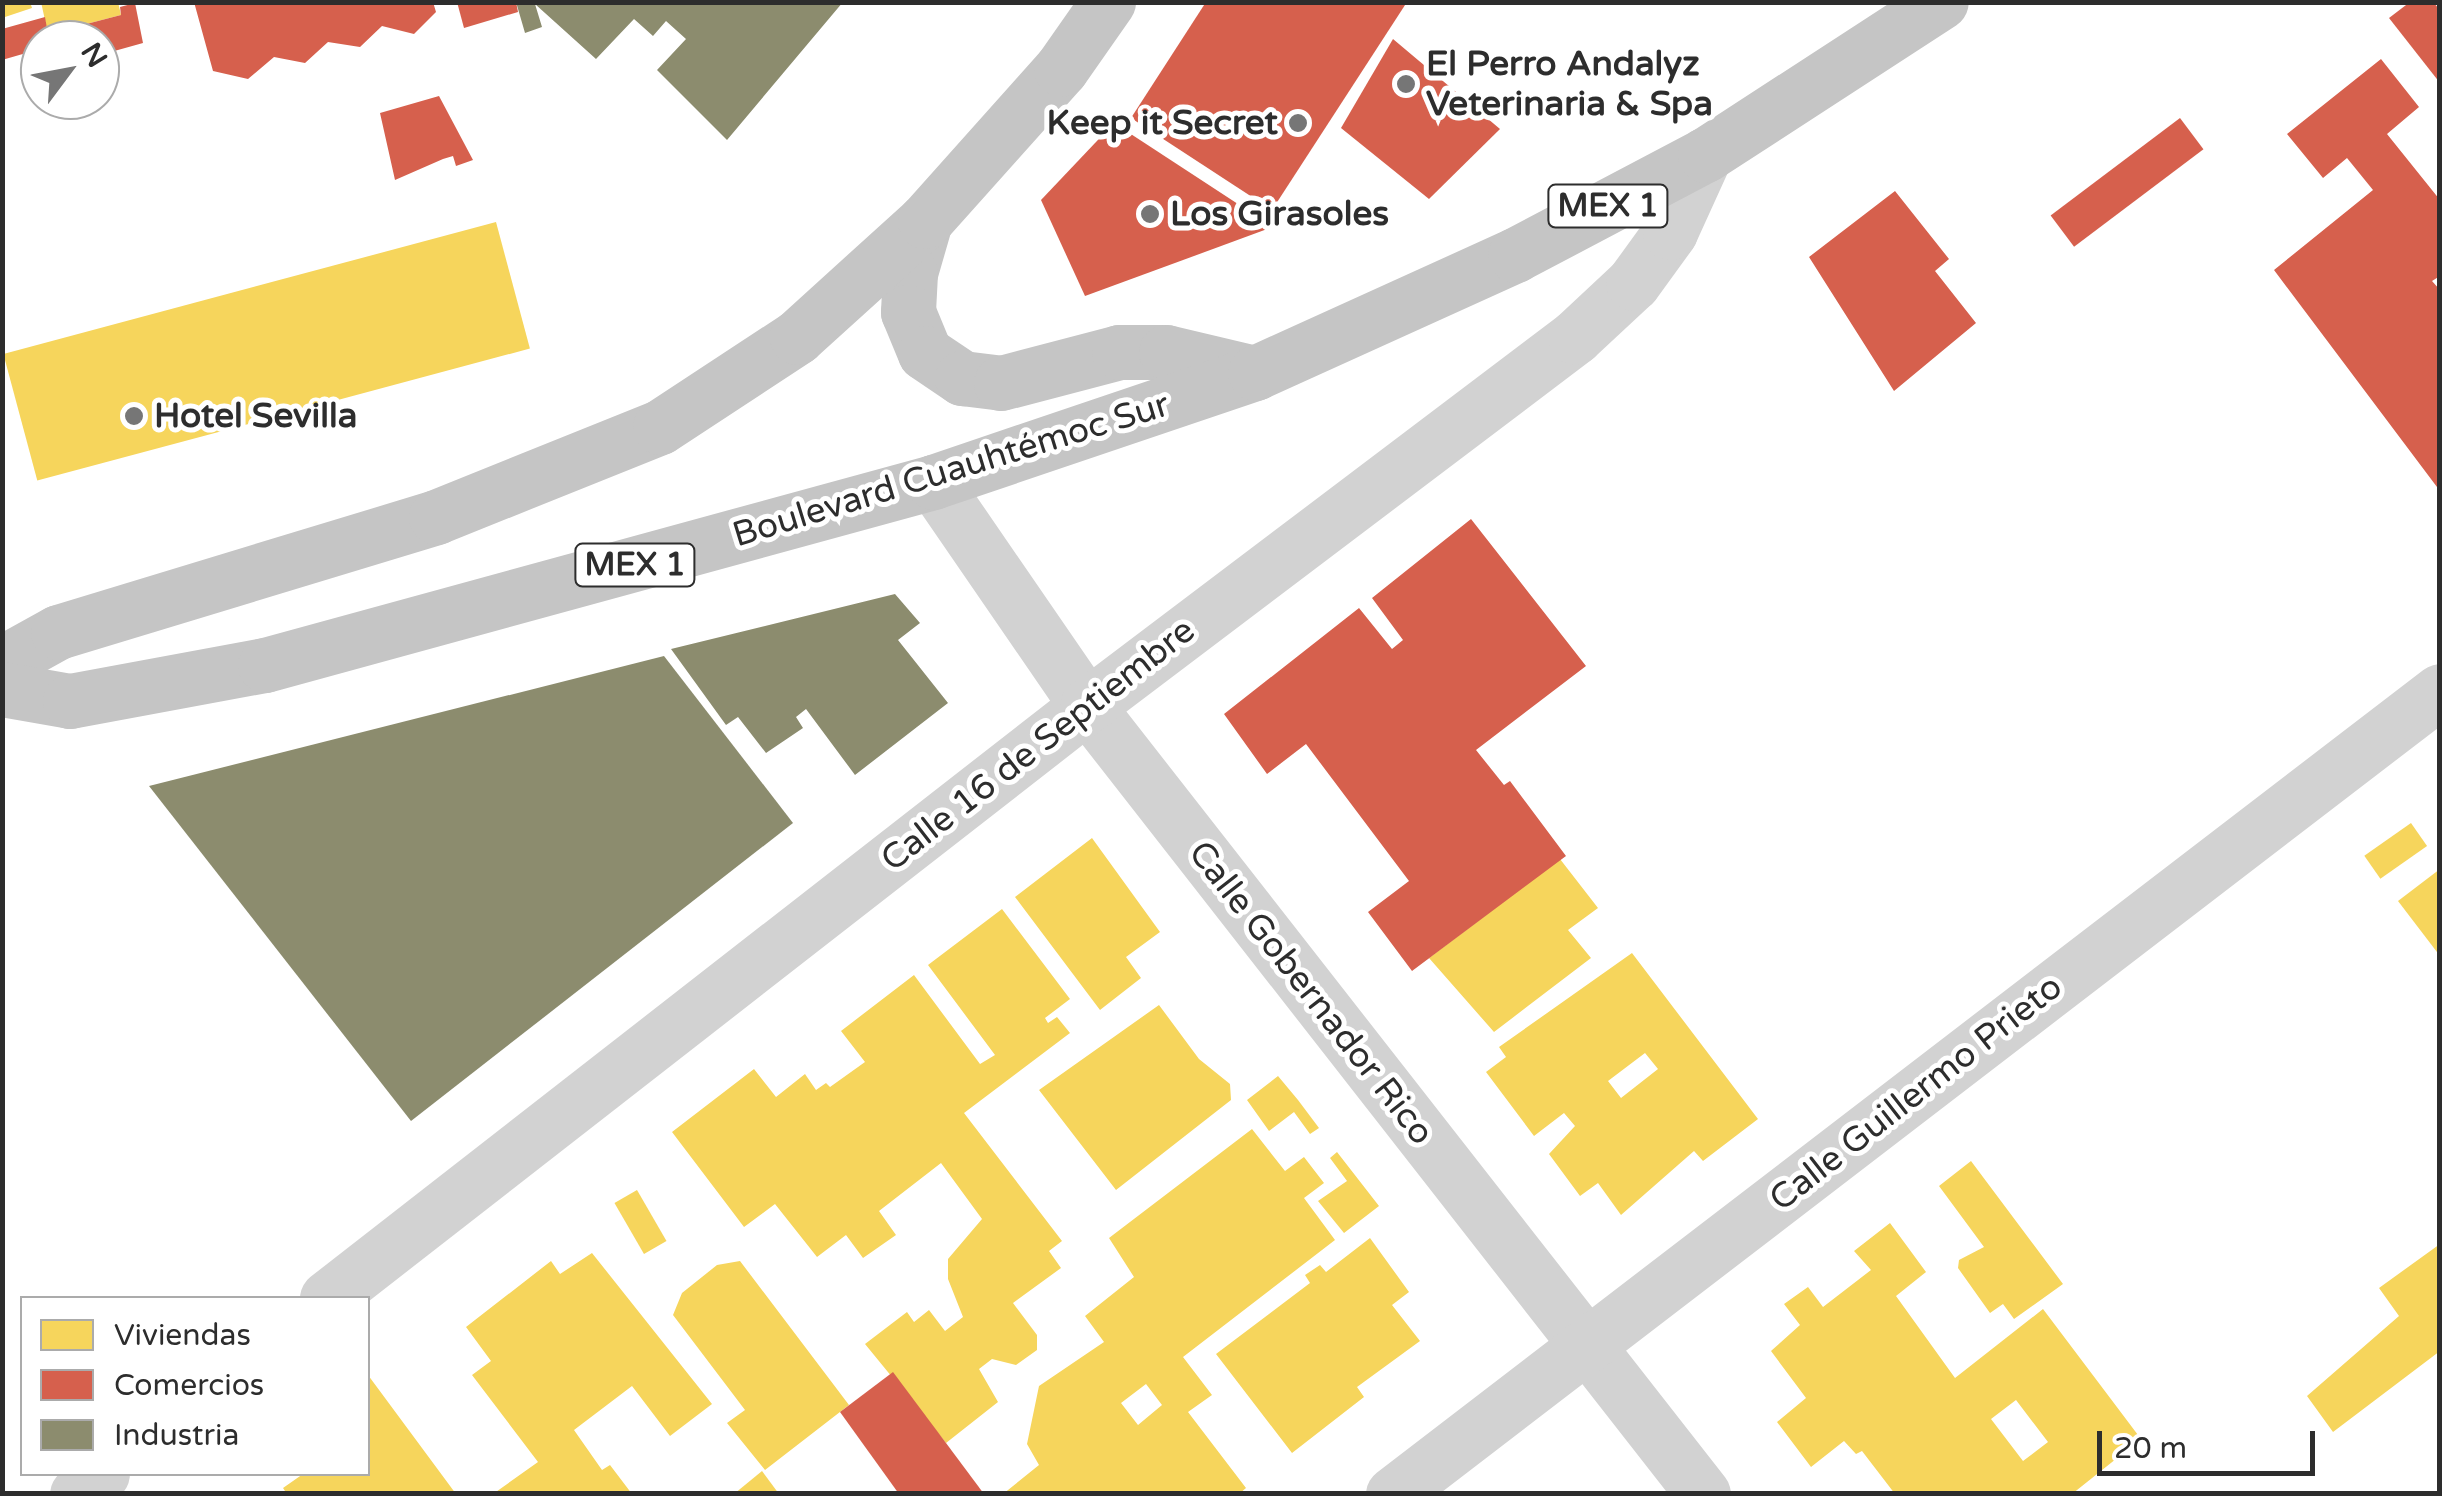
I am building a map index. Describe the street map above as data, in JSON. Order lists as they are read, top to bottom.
{
  "streets": {
    "main road": ["MEX 1", "Boulevard Cuauhtémoc Sur"],
    "street": ["Calle 16 de Septiembre", "Calle Gobernador Rico", "Calle Guillermo Prieto"]
  },
  "crossings": [
    ["MEX 1", "Boulevard Cuauhtémoc Sur"],
    ["MEX 1", "Calle 16 de Septiembre"],
    ["Boulevard Cuauhtémoc Sur", "Calle Gobernador Rico"],
    ["Calle 16 de Septiembre", "Calle Gobernador Rico"],
    ["Calle Gobernador Rico", "Calle Guillermo Prieto"]
  ],
  "places": [
    "El Perro Andalyz Veterinaria & Spa",
    "Keep it Secret",
    "Los Girasoles",
    "Hotel Sevilla"
  ],
  "legend": ["Viviendas", "Comercios", "Industria"],
  "scale_bar": "20 m",
  "north": "top right"
}
